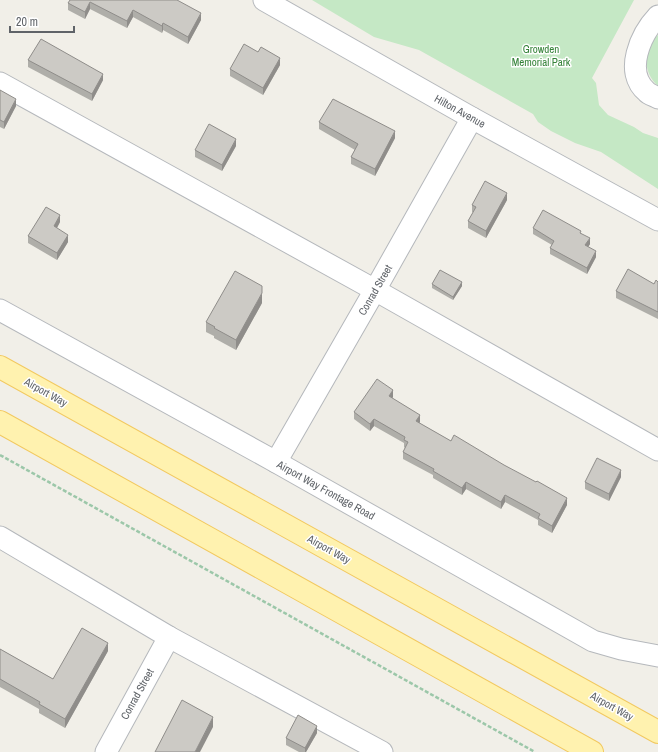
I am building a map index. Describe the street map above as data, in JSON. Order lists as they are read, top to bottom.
{
  "streets": {
    "main road": ["Airport Way"],
    "street": ["Hilton Avenue", "Conrad Street", "Airport Way Frontage Road"]
  },
  "crossings": [
    ["Hilton Avenue", "Conrad Street"],
    ["Conrad Street", "Airport Way Frontage Road"]
  ],
  "parks": ["Growden Memorial Park"],
  "scale_bar": "20 m"
}
